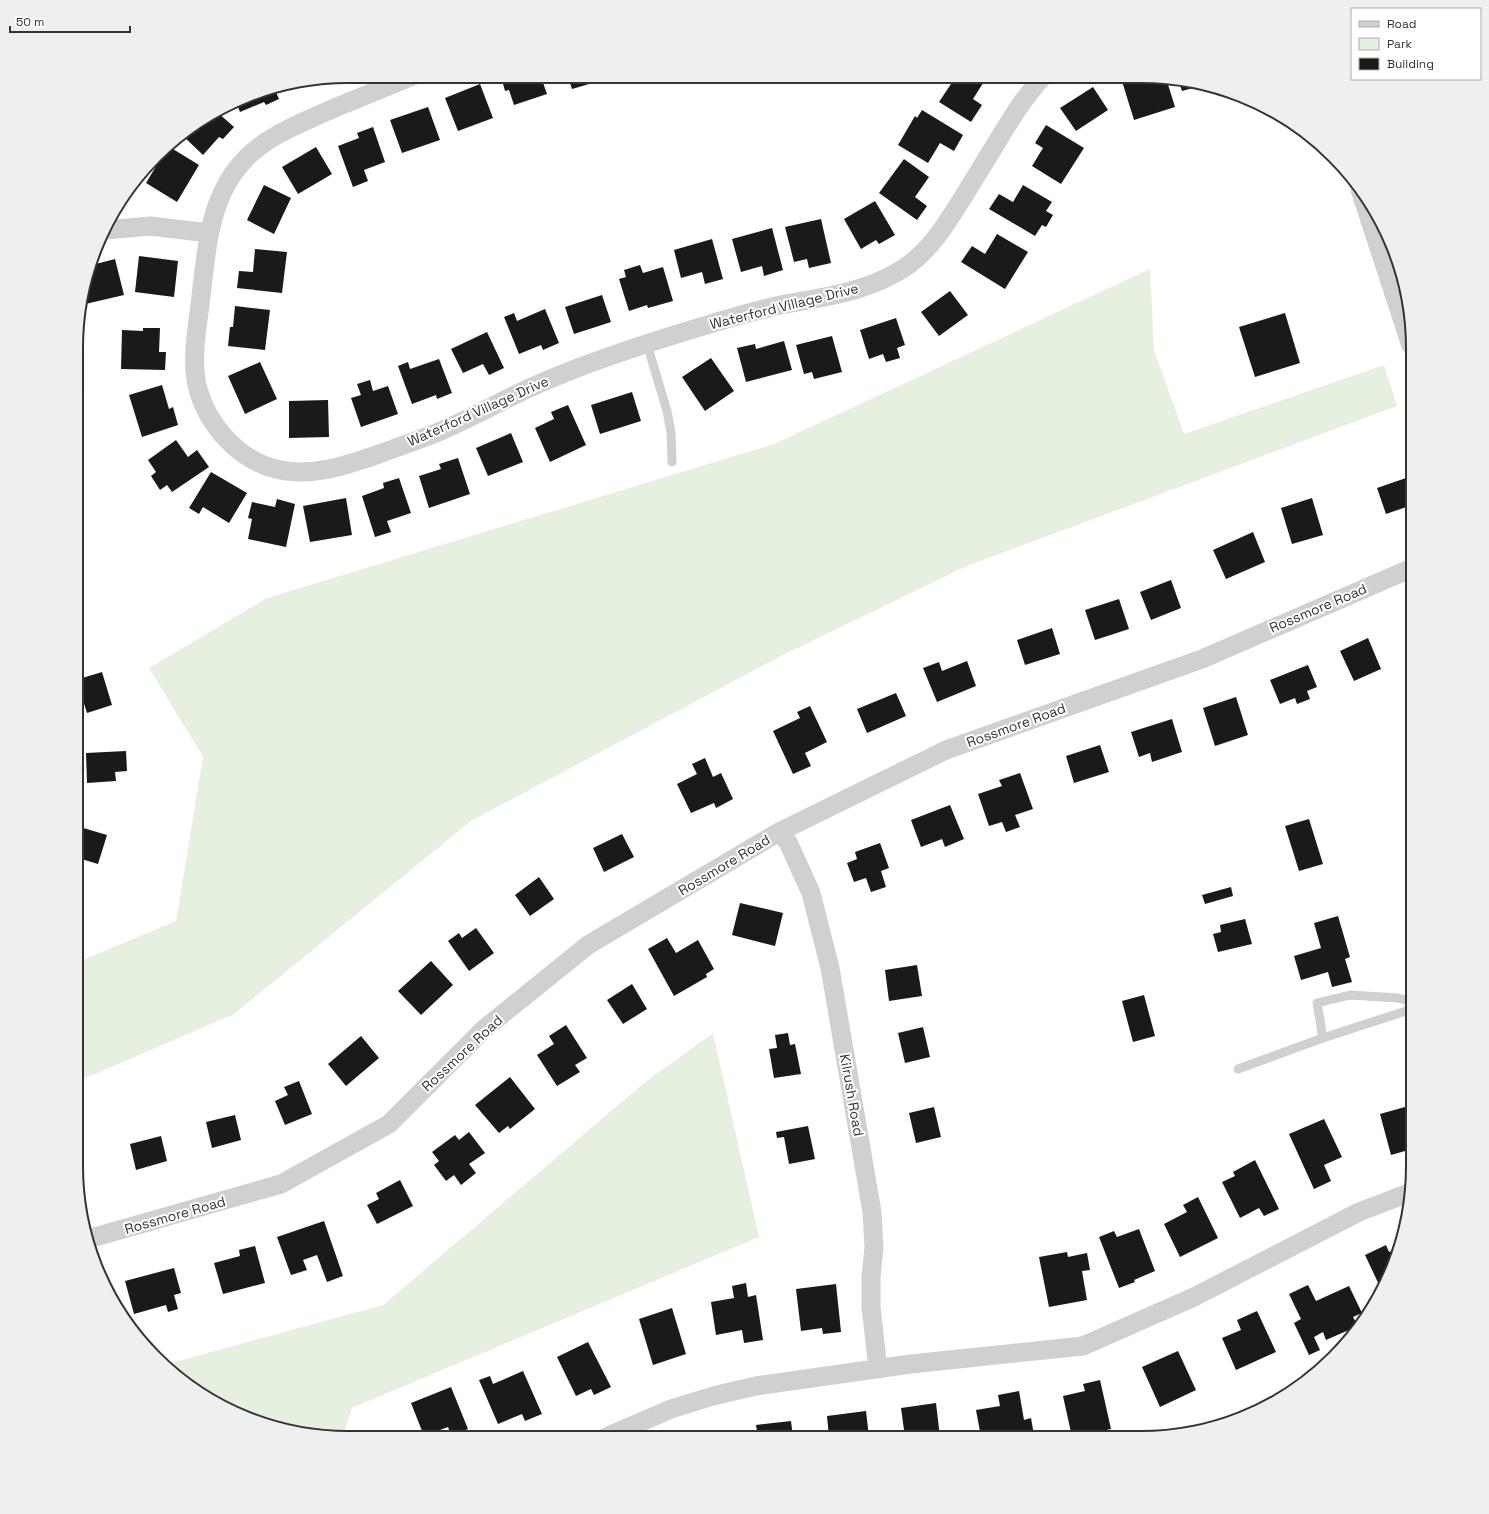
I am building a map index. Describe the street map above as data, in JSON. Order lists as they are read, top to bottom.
{
  "streets": {
    "street": ["Waterford Village Drive", "Rossmore Road", "Kilrush Road"]
  },
  "crossings": [
    ["Rossmore Road", "Kilrush Road"]
  ],
  "legend": ["Road", "Park", "Building"],
  "scale_bar": "50 m"
}
